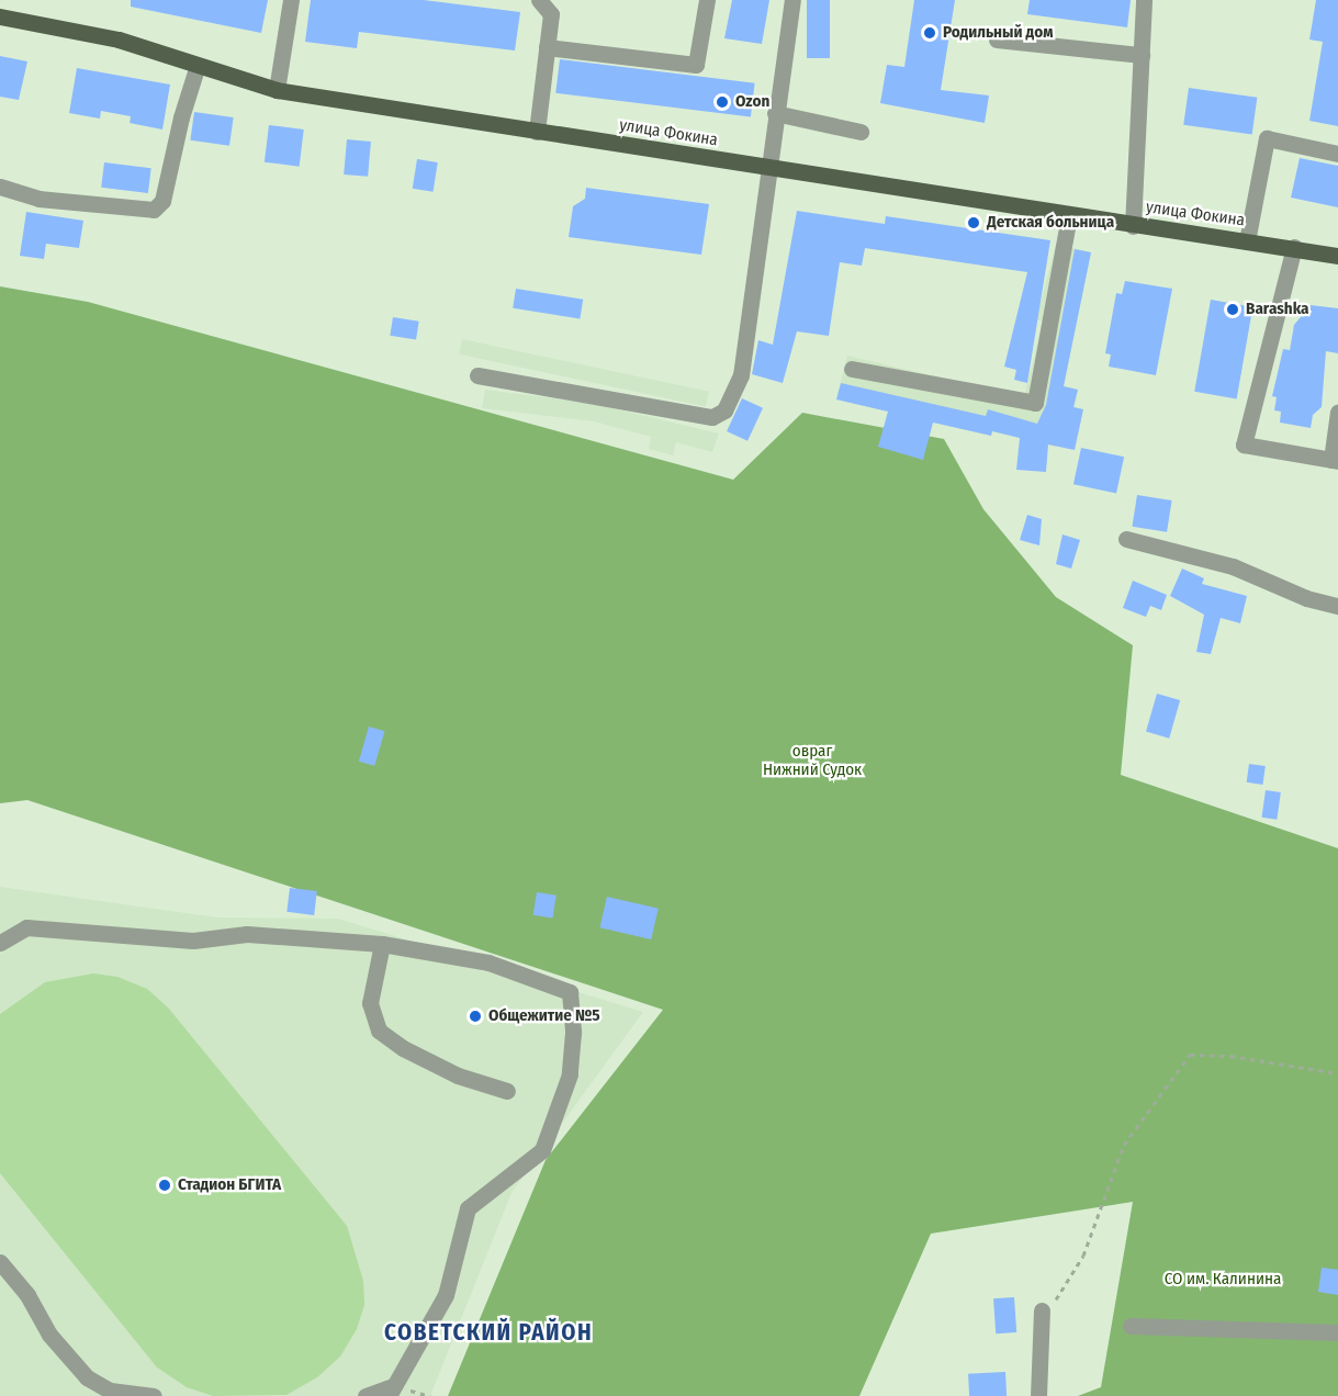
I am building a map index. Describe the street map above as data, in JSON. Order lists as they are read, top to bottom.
{
  "streets": {
    "main road": ["улица Фокина"]
  },
  "districts": ["СОВЕТСКИЙ РАЙОН"],
  "parks": ["овраг Нижний Судок", "СО им. Калинина"],
  "places": [
    "Родильный дом",
    "Ozon",
    "Детская больница",
    "Barashka",
    "Общежитие №5",
    "Стадион БГИТА"
  ]
}
